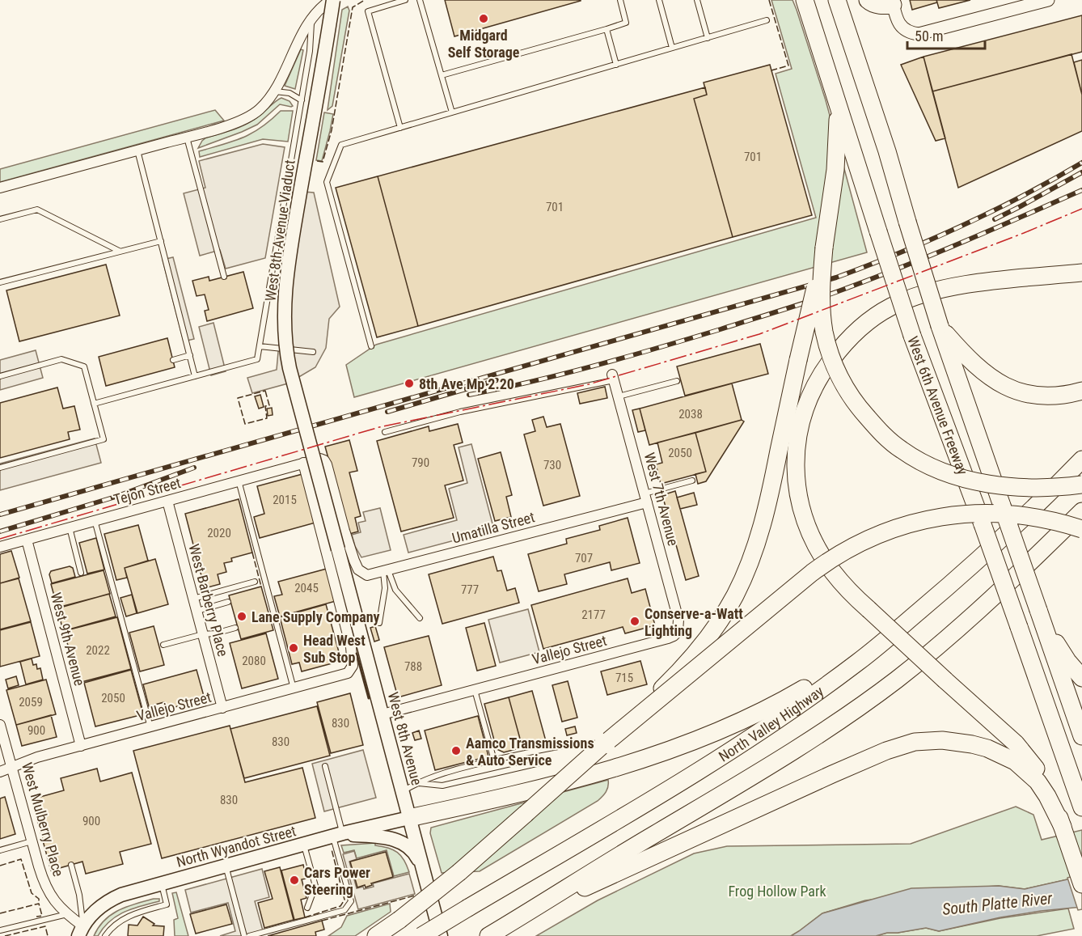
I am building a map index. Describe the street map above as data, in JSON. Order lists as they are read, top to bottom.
{
  "streets": {
    "highway": ["West 6th Avenue Freeway", "North Valley Highway"],
    "main road": ["West 8th Avenue Viaduct", "West 8th Avenue", "North Wyandot Street"],
    "street": [
      "Tejon Street",
      "West 7th Avenue",
      "Umatilla Street",
      "West Barberry Place",
      "West 9th Avenue",
      "Vallejo Street",
      "West Mulberry Place"
    ]
  },
  "crossings": [
    ["West 8th Avenue Viaduct", "West 8th Avenue"],
    ["Tejon Street", "Umatilla Street"],
    ["Tejon Street", "West Barberry Place"],
    ["Tejon Street", "West 9th Avenue"],
    ["Tejon Street", "Vallejo Street"],
    ["West 7th Avenue", "Umatilla Street"],
    ["West 7th Avenue", "Vallejo Street"],
    ["West Barberry Place", "Vallejo Street"],
    ["West 9th Avenue", "Vallejo Street"],
    ["Vallejo Street", "West 8th Avenue"],
    ["Vallejo Street", "West Mulberry Place"],
    ["West 8th Avenue", "North Wyandot Street"],
    ["West Mulberry Place", "North Wyandot Street"]
  ],
  "water": ["South Platte River"],
  "parks": ["Frog Hollow Park"],
  "places": [
    "Midgard Self Storage",
    "8th Ave Mp 2.20",
    "Lane Supply Company",
    "Conserve-a-Watt Lighting",
    "Head West Sub Stop",
    "Aamco Transmissions & Auto Service",
    "Cars Power Steering"
  ],
  "house_numbers": [
    "701",
    "701",
    "2038",
    "2050",
    "790",
    "730",
    "2015",
    "2020",
    "707",
    "2045",
    "777",
    "2177",
    "2022",
    "2080",
    "788",
    "715",
    "2050",
    "2059",
    "830",
    "900",
    "830",
    "830",
    "900"
  ],
  "scale_bar": "50 m"
}
